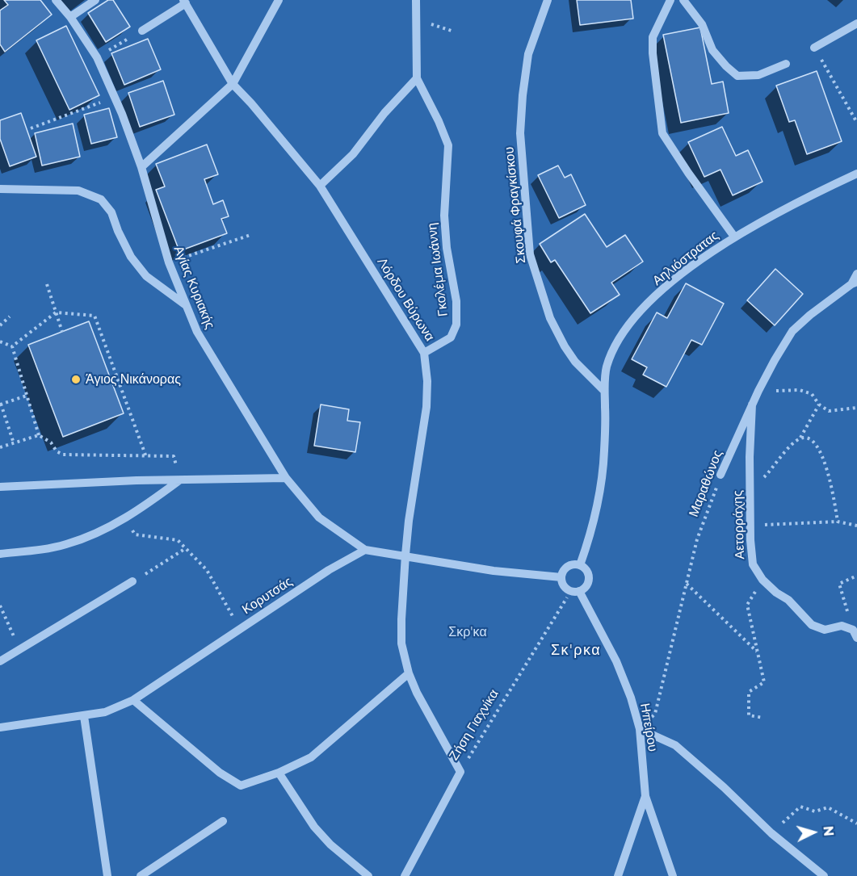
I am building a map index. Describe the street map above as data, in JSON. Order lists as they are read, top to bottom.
{
  "streets": {
    "street": [
      "Σκουφά Φραγκίσκου",
      "Αηλιόστρατας",
      "Γκολέμα Ιωάννη",
      "Αγίας Κυριακής",
      "Λόρδου Βύρωνα",
      "Μαραθώνος",
      "Αετορράχης",
      "Κορυτσάς",
      "Ζήση Γιαχνίκα",
      "Ηπείρου"
    ]
  },
  "crossings": [
    ["Σκουφά Φραγκίσκου", "Αηλιόστρατας"],
    ["Αηλιόστρατας", "Ζήση Γιαχνίκα"],
    ["Αηλιόστρατας", "Ηπείρου"],
    ["Γκολέμα Ιωάννη", "Λόρδου Βύρωνα"],
    ["Αγίας Κυριακής", "Κορυτσάς"],
    ["Λόρδου Βύρωνα", "Ζήση Γιαχνίκα"],
    ["Μαραθώνος", "Αετορράχης"],
    ["Μαραθώνος", "Ηπείρου"],
    ["Ζήση Γιαχνίκα", "Ηπείρου"]
  ],
  "districts": ["Σκ'ρκα"],
  "parks": ["Σκρ'κα"],
  "places": ["Άγιος Νικάνορας"],
  "north": "right"
}
